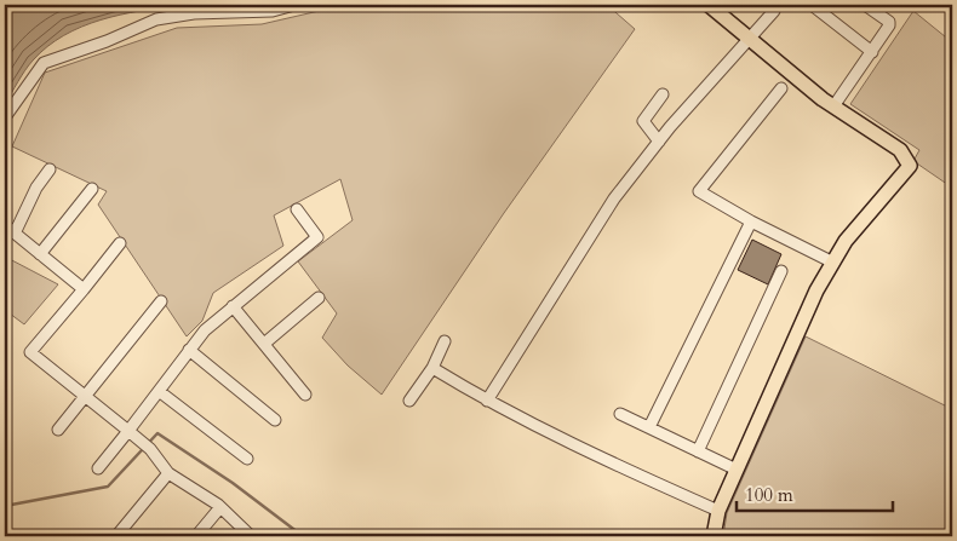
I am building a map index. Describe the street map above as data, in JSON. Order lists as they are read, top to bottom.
{
  "scale_bar": "100 m"
}
